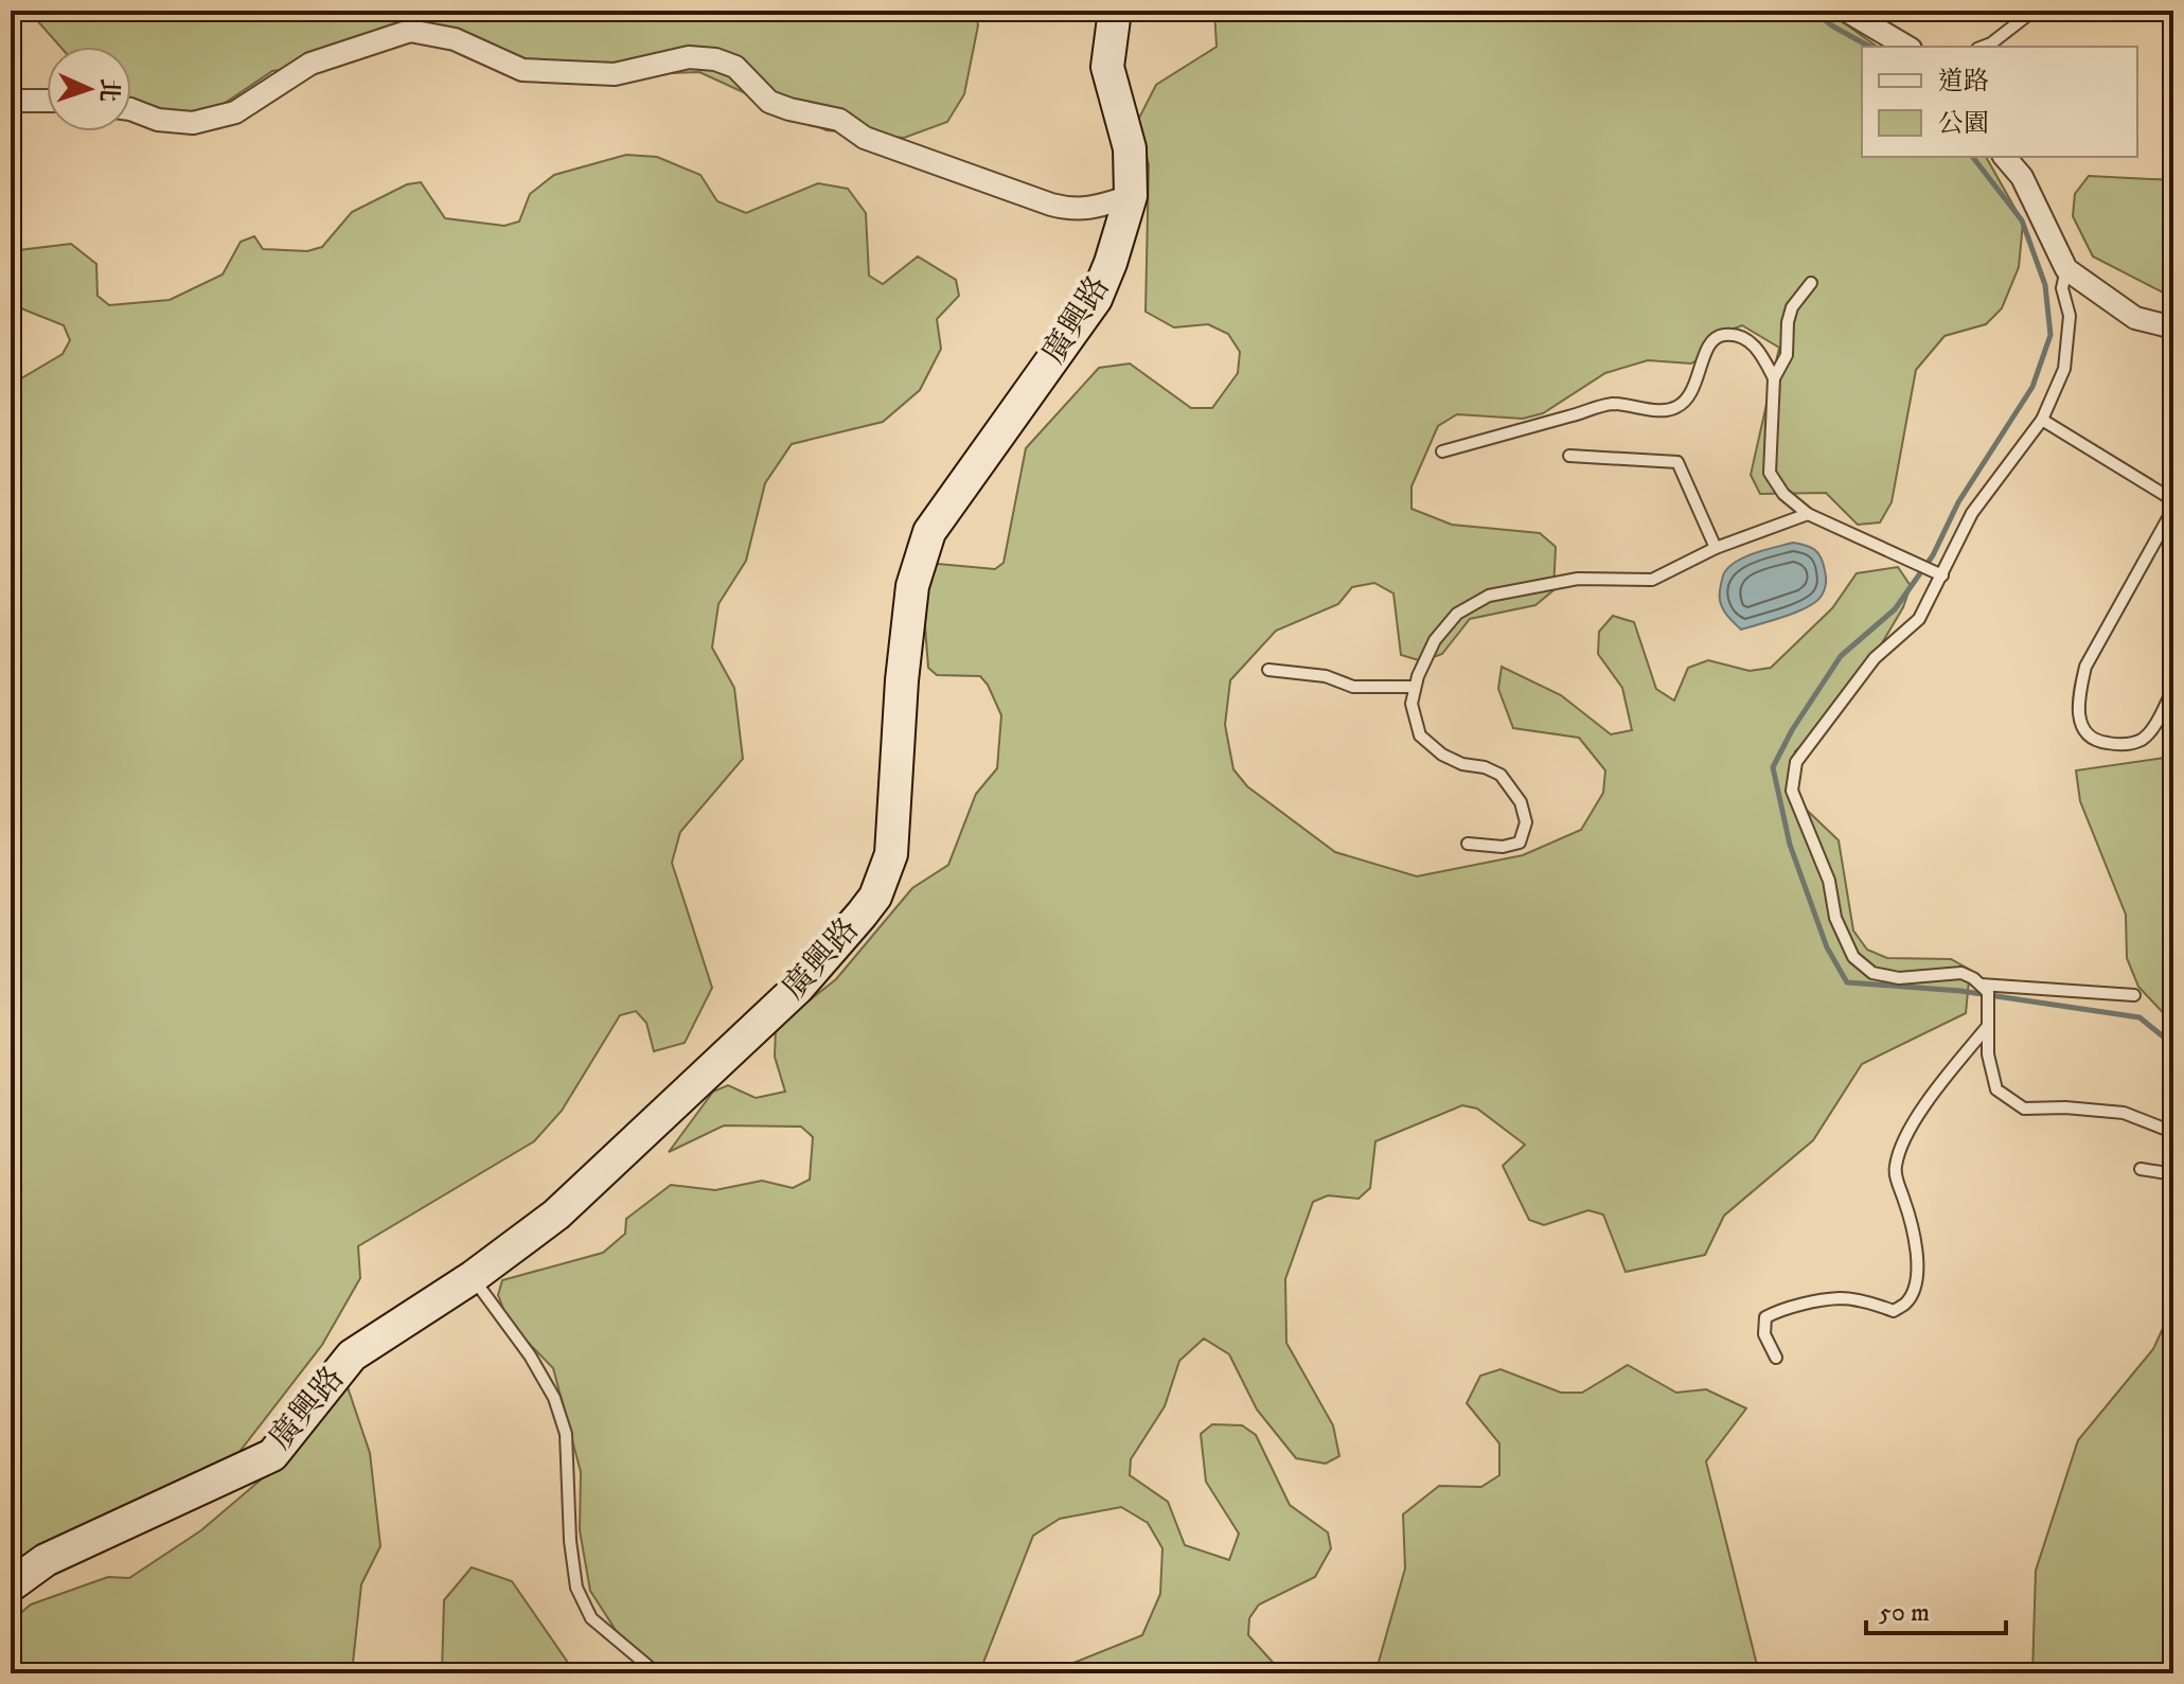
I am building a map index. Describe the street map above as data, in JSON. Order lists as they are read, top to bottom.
{
  "streets": {
    "street": ["廣興路"]
  },
  "legend": ["道路", "公園"],
  "scale_bar": "50 m",
  "north": "right"
}
